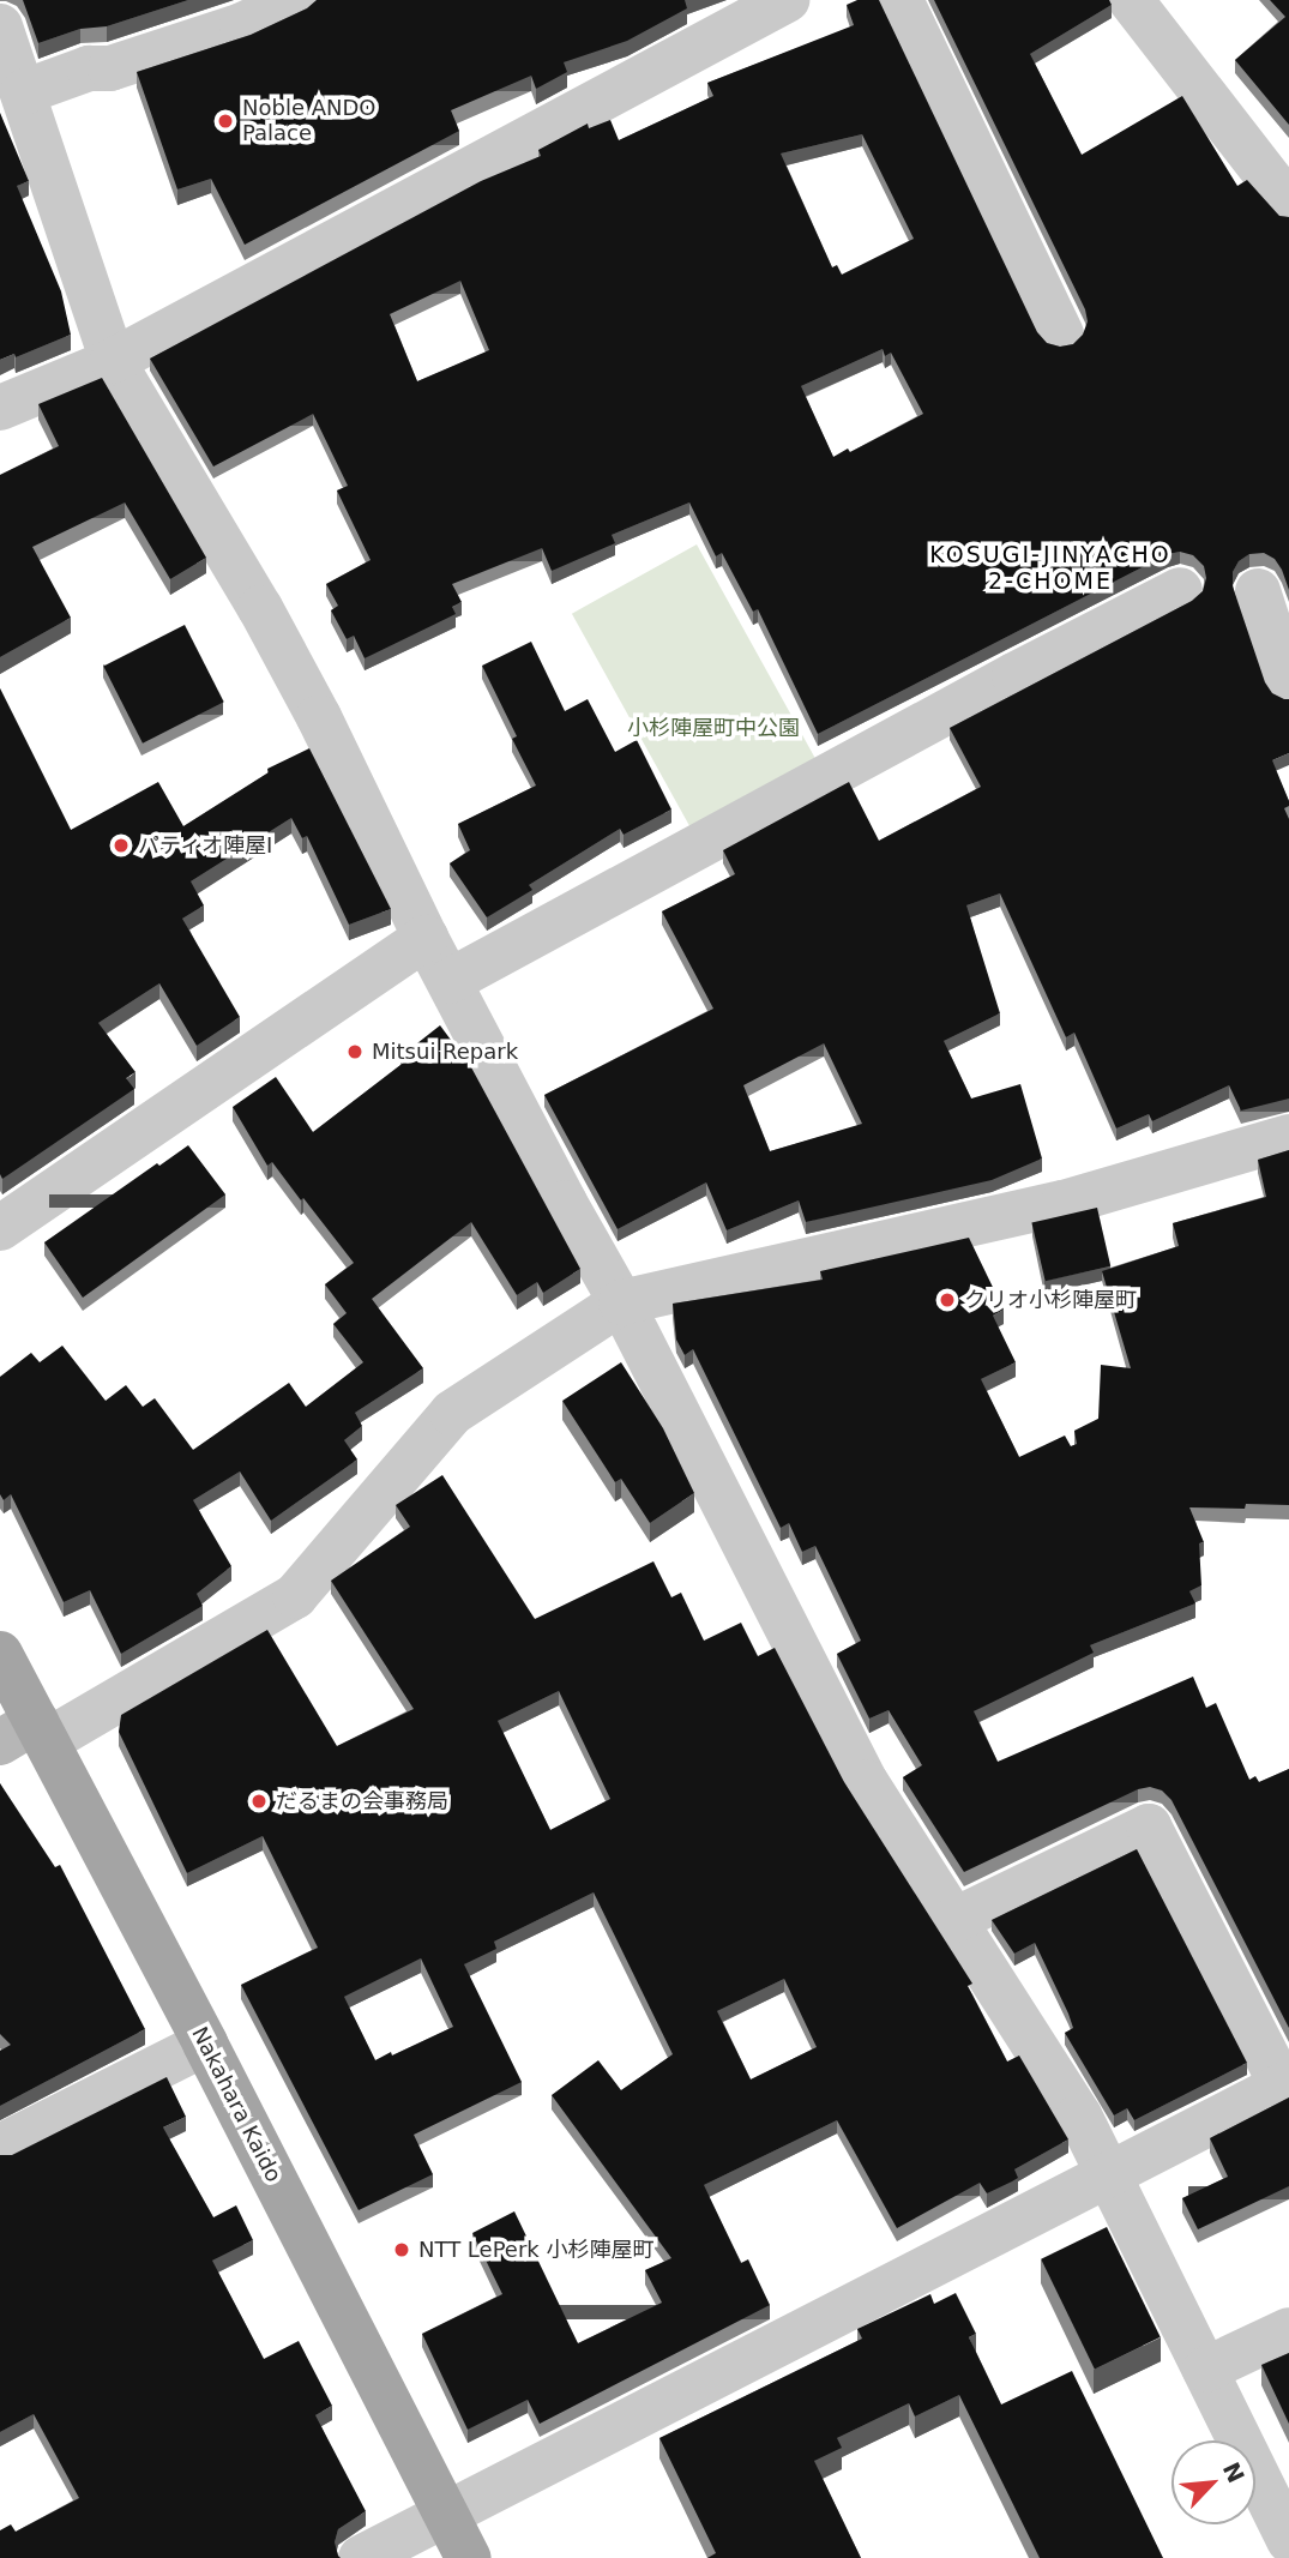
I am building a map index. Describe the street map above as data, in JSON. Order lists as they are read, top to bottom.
{
  "streets": {
    "main road": ["Nakahara Kaido"]
  },
  "districts": ["KOSUGI-JINYACHO 2-CHOME"],
  "parks": ["小杉陣屋町中公園"],
  "places": [
    "Noble ANDO Palace",
    "パティオ陣屋I",
    "Mitsui Repark",
    "クリオ小杉陣屋町",
    "だるまの会事務局",
    "NTT LePerk 小杉陣屋町"
  ],
  "north": "top right"
}
